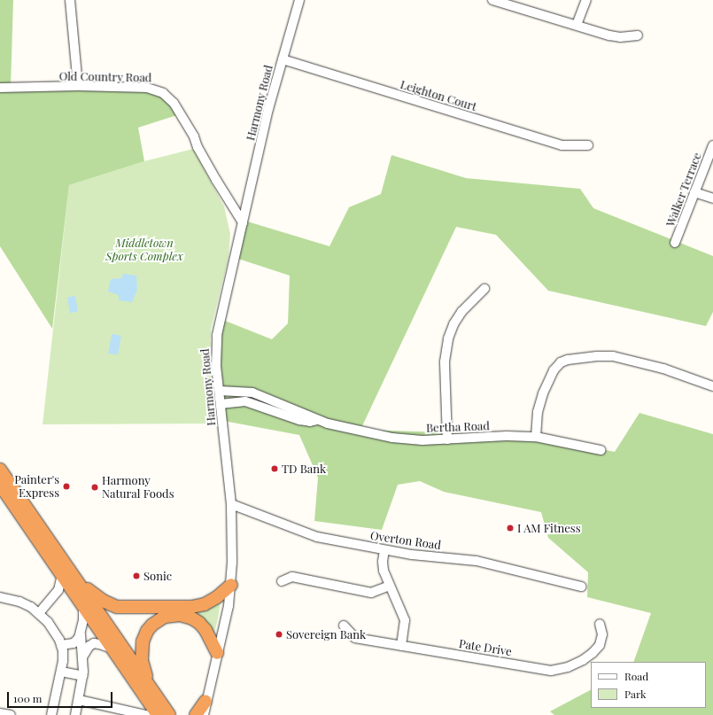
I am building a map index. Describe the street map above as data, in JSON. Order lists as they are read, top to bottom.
{
  "streets": {
    "street": [
      "Old Country Road",
      "Leighton Court",
      "Harmony Road",
      "Walker Terrace",
      "Bertha Road",
      "Overton Road",
      "Pate Drive"
    ]
  },
  "crossings": [
    ["Old Country Road", "Harmony Road"],
    ["Leighton Court", "Harmony Road"],
    ["Harmony Road", "Bertha Road"],
    ["Harmony Road", "Overton Road"]
  ],
  "parks": ["Middletown Sports Complex"],
  "places": [
    "TD Bank",
    "Painter's Express",
    "Harmony Natural Foods",
    "I AM Fitness",
    "Sonic",
    "Sovereign Bank"
  ],
  "legend": ["Road", "Park"],
  "scale_bar": "100 m"
}
